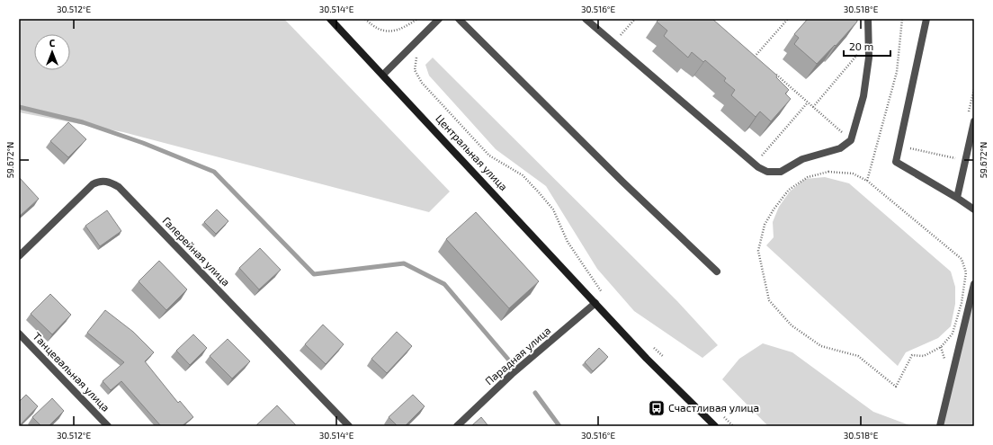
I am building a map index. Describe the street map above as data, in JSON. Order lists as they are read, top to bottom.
{
  "streets": {
    "main road": ["Центральная улица"],
    "street": ["Галерейная улица", "Парадная улица", "Танцевальная улица"]
  },
  "crossings": [
    ["Центральная улица", "Парадная улица"]
  ],
  "places": {
    "bus stop": ["Счастливая улица"]
  },
  "scale_bar": "20 m",
  "north": "top",
  "coordinates": [
    "30.512°E",
    "30.514°E",
    "30.516°E",
    "30.518°E",
    "59.672°N"
  ]
}
